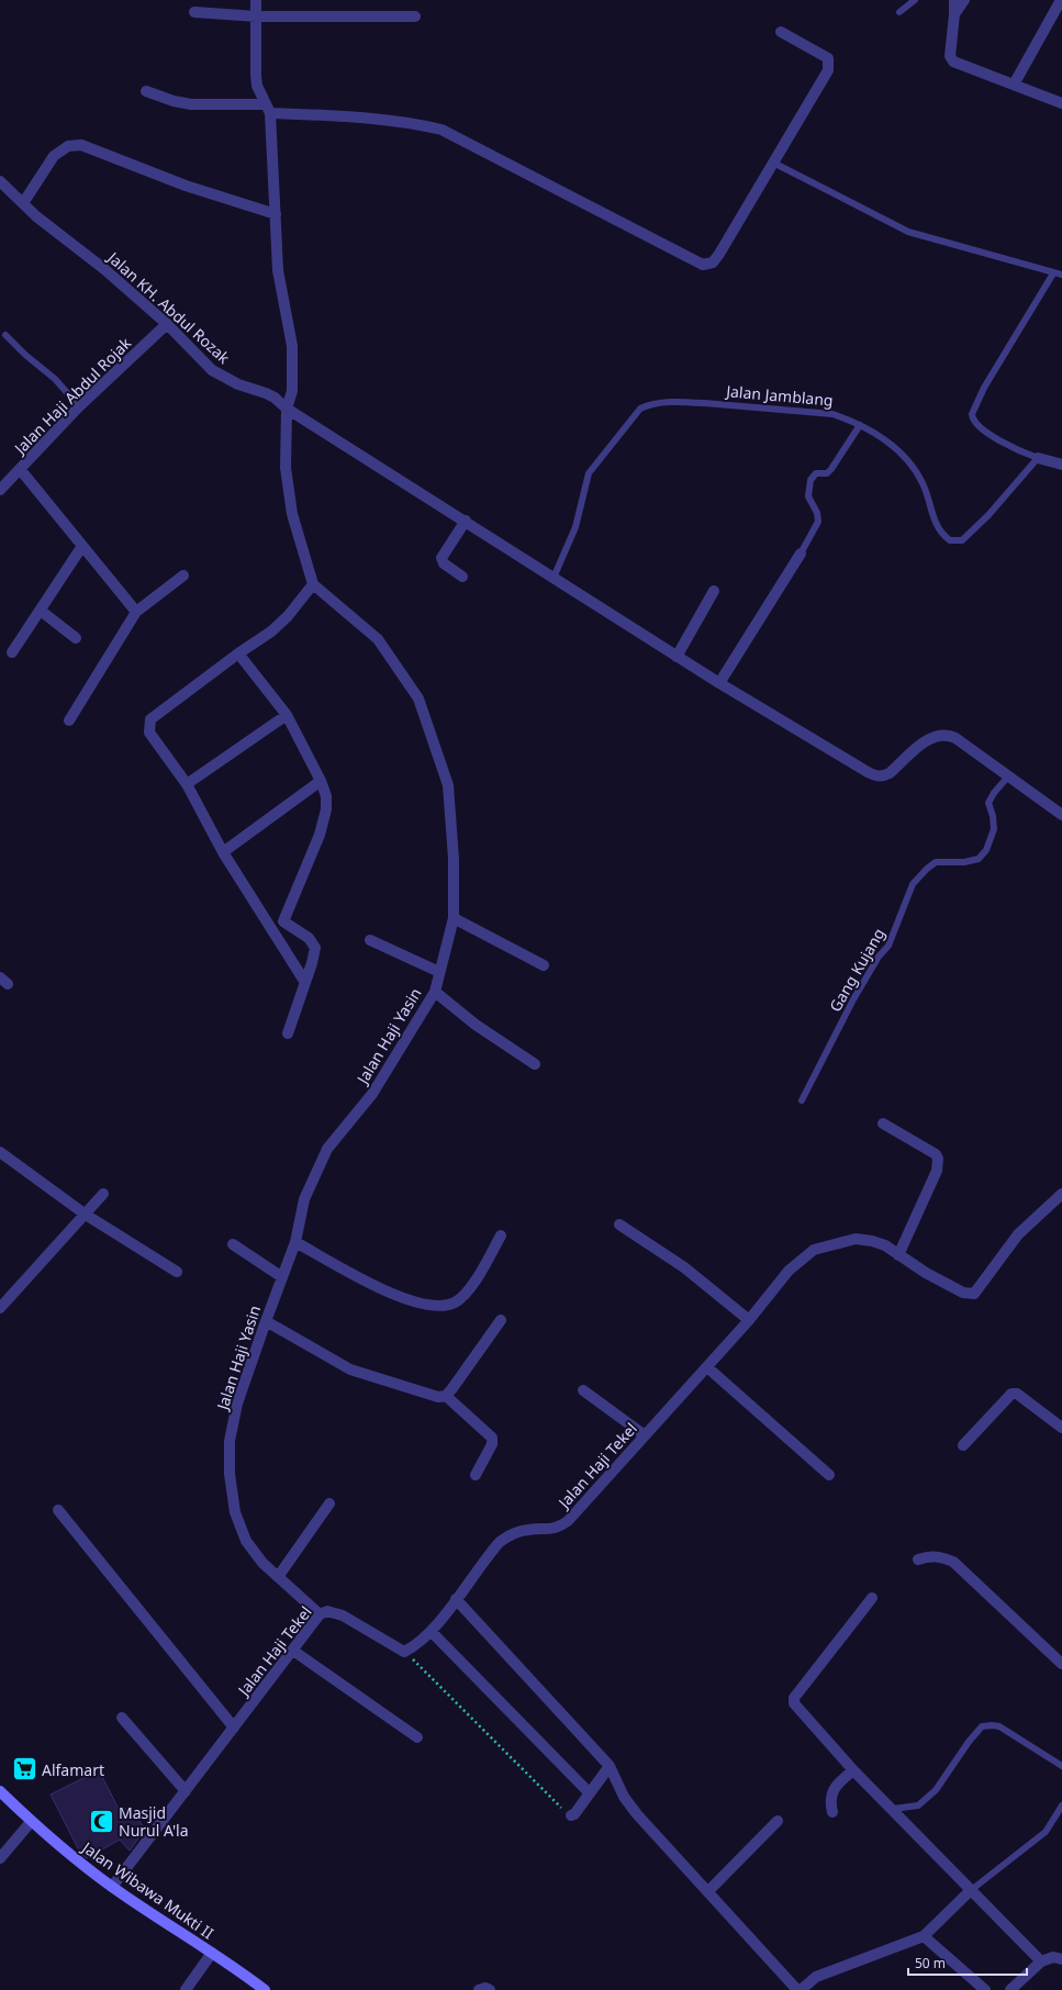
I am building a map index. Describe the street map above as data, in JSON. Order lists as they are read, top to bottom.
{
  "streets": {
    "main road": ["Jalan Wibawa Mukti II"],
    "street": [
      "Jalan KH. Abdul Rozak",
      "Jalan Haji Abdul Rojak",
      "Jalan Haji Yasin",
      "Jalan Haji Tekel"
    ],
    "lane": ["Jalan Jamblang", "Gang Kujang"]
  },
  "crossings": [
    ["Jalan KH. Abdul Rozak", "Jalan Haji Abdul Rojak"],
    ["Jalan KH. Abdul Rozak", "Jalan Jamblang"],
    ["Jalan KH. Abdul Rozak", "Gang Kujang"],
    ["Jalan Haji Yasin", "Jalan Haji Tekel"],
    ["Jalan Haji Tekel", "Jalan Wibawa Mukti II"]
  ],
  "places": {
    "supermarket": ["Alfamart"],
    "mosque": ["Masjid Nurul A'la"]
  },
  "scale_bar": "50 m"
}
